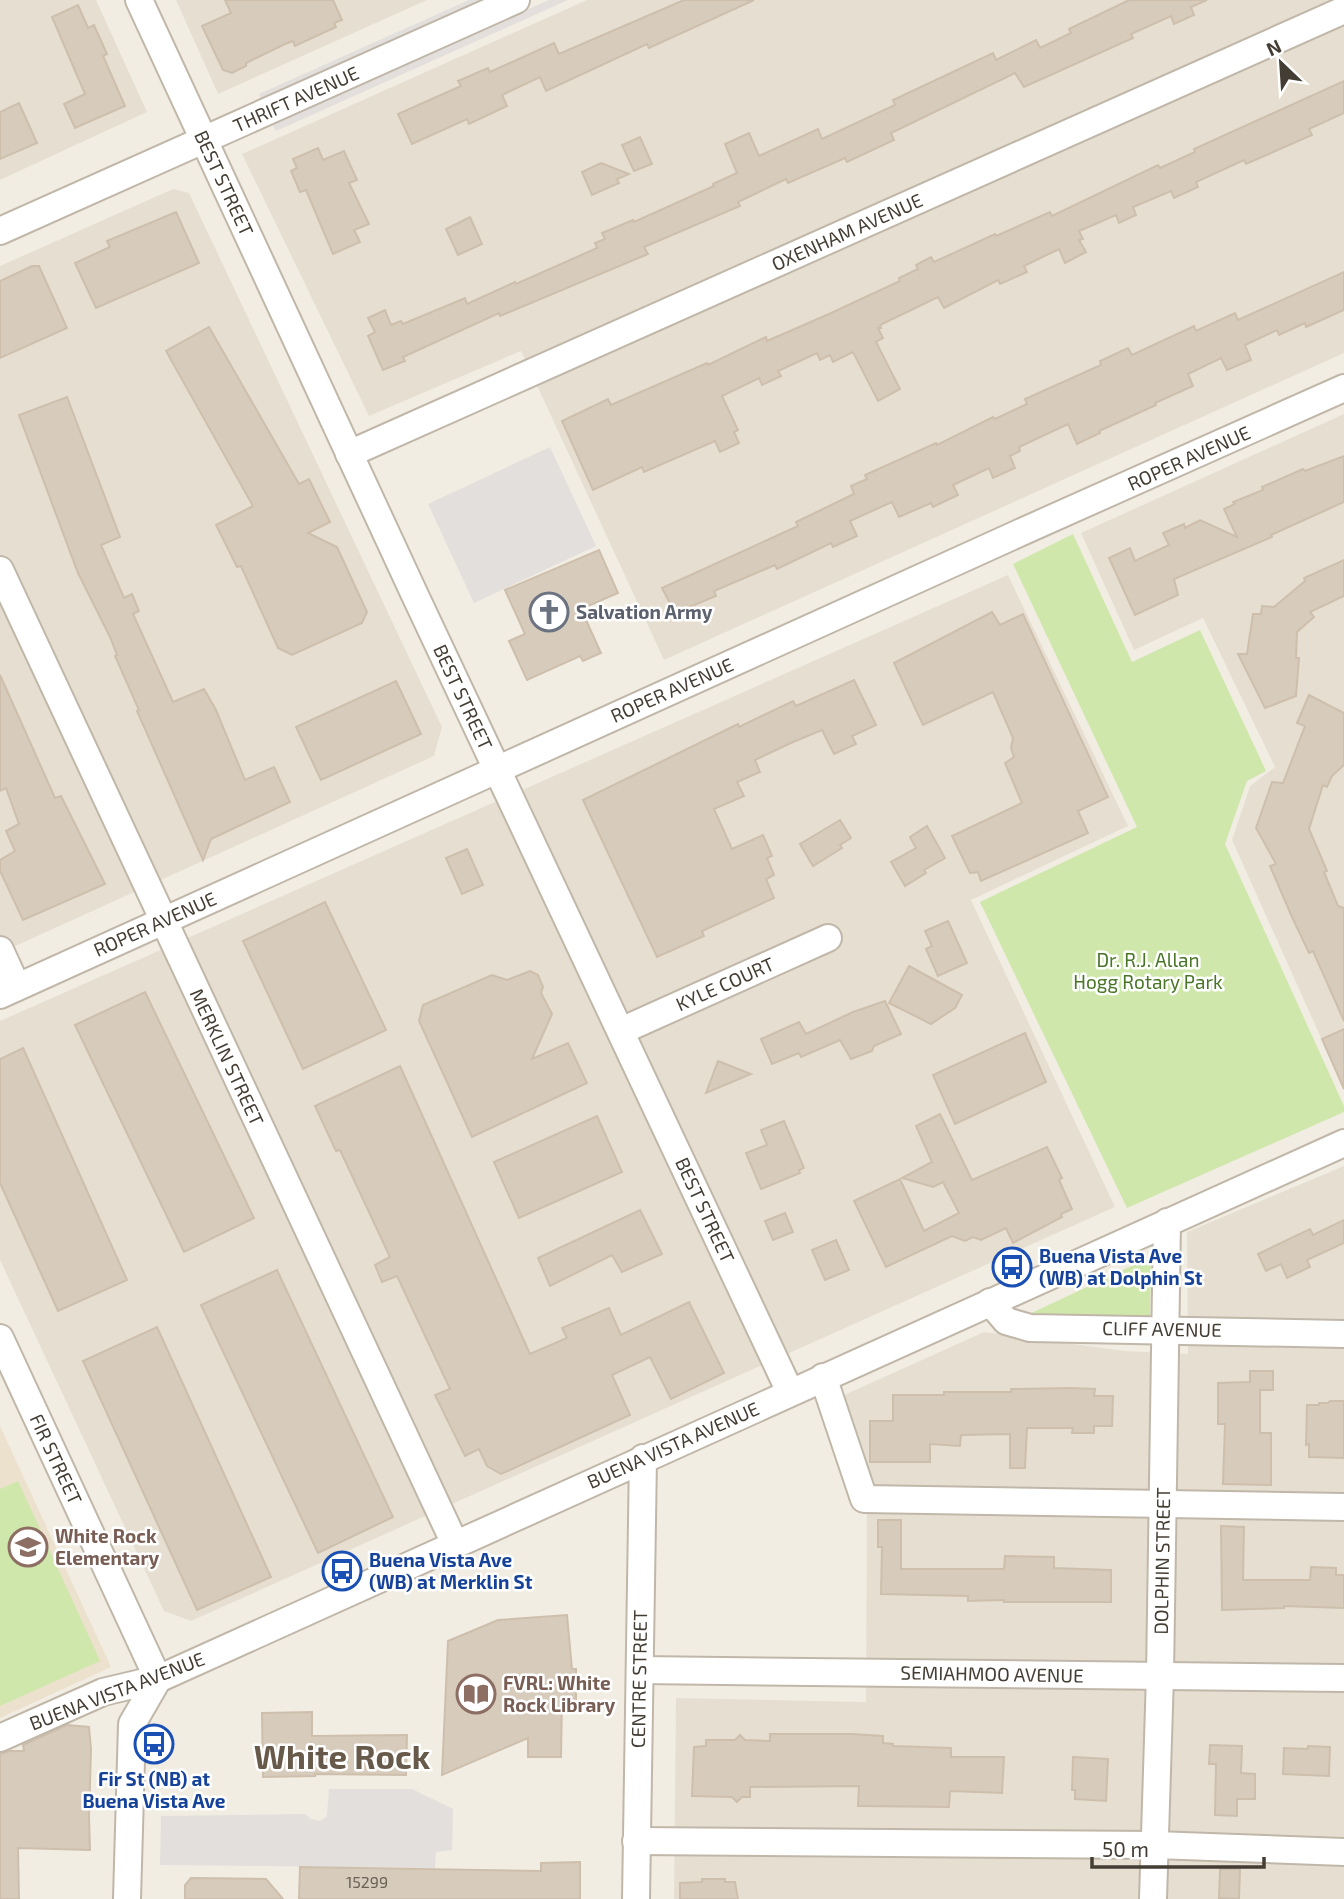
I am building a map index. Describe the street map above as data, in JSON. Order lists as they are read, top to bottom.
{
  "streets": {
    "street": [
      "THRIFT AVENUE",
      "BEST STREET",
      "OXENHAM AVENUE",
      "ROPER AVENUE",
      "KYLE COURT",
      "MERKLIN STREET",
      "CLIFF AVENUE",
      "BUENA VISTA AVENUE",
      "FIR STREET",
      "DOLPHIN STREET",
      "SEMIAHMOO AVENUE",
      "CENTRE STREET"
    ]
  },
  "crossings": [
    ["THRIFT AVENUE", "BEST STREET"],
    ["BEST STREET", "OXENHAM AVENUE"],
    ["BEST STREET", "ROPER AVENUE"],
    ["BEST STREET", "KYLE COURT"],
    ["BEST STREET", "BUENA VISTA AVENUE"],
    ["ROPER AVENUE", "MERKLIN STREET"],
    ["MERKLIN STREET", "BUENA VISTA AVENUE"],
    ["CLIFF AVENUE", "BUENA VISTA AVENUE"],
    ["CLIFF AVENUE", "DOLPHIN STREET"],
    ["BUENA VISTA AVENUE", "FIR STREET"],
    ["BUENA VISTA AVENUE", "DOLPHIN STREET"],
    ["BUENA VISTA AVENUE", "CENTRE STREET"],
    ["DOLPHIN STREET", "SEMIAHMOO AVENUE"],
    ["SEMIAHMOO AVENUE", "CENTRE STREET"]
  ],
  "districts": ["White Rock"],
  "parks": ["Dr. R.J. Allan Hogg Rotary Park"],
  "places": {
    "church": ["Salvation Army"],
    "bus stop": ["Buena Vista Ave (WB) at Dolphin St", "Buena Vista Ave (WB) at Merklin St", "Fir St (NB) at Buena Vista Ave"],
    "school or university": ["White Rock Elementary"],
    "library": ["FVRL: White Rock Library"]
  },
  "house_numbers": ["15299"],
  "scale_bar": "50 m",
  "north": "top left"
}
